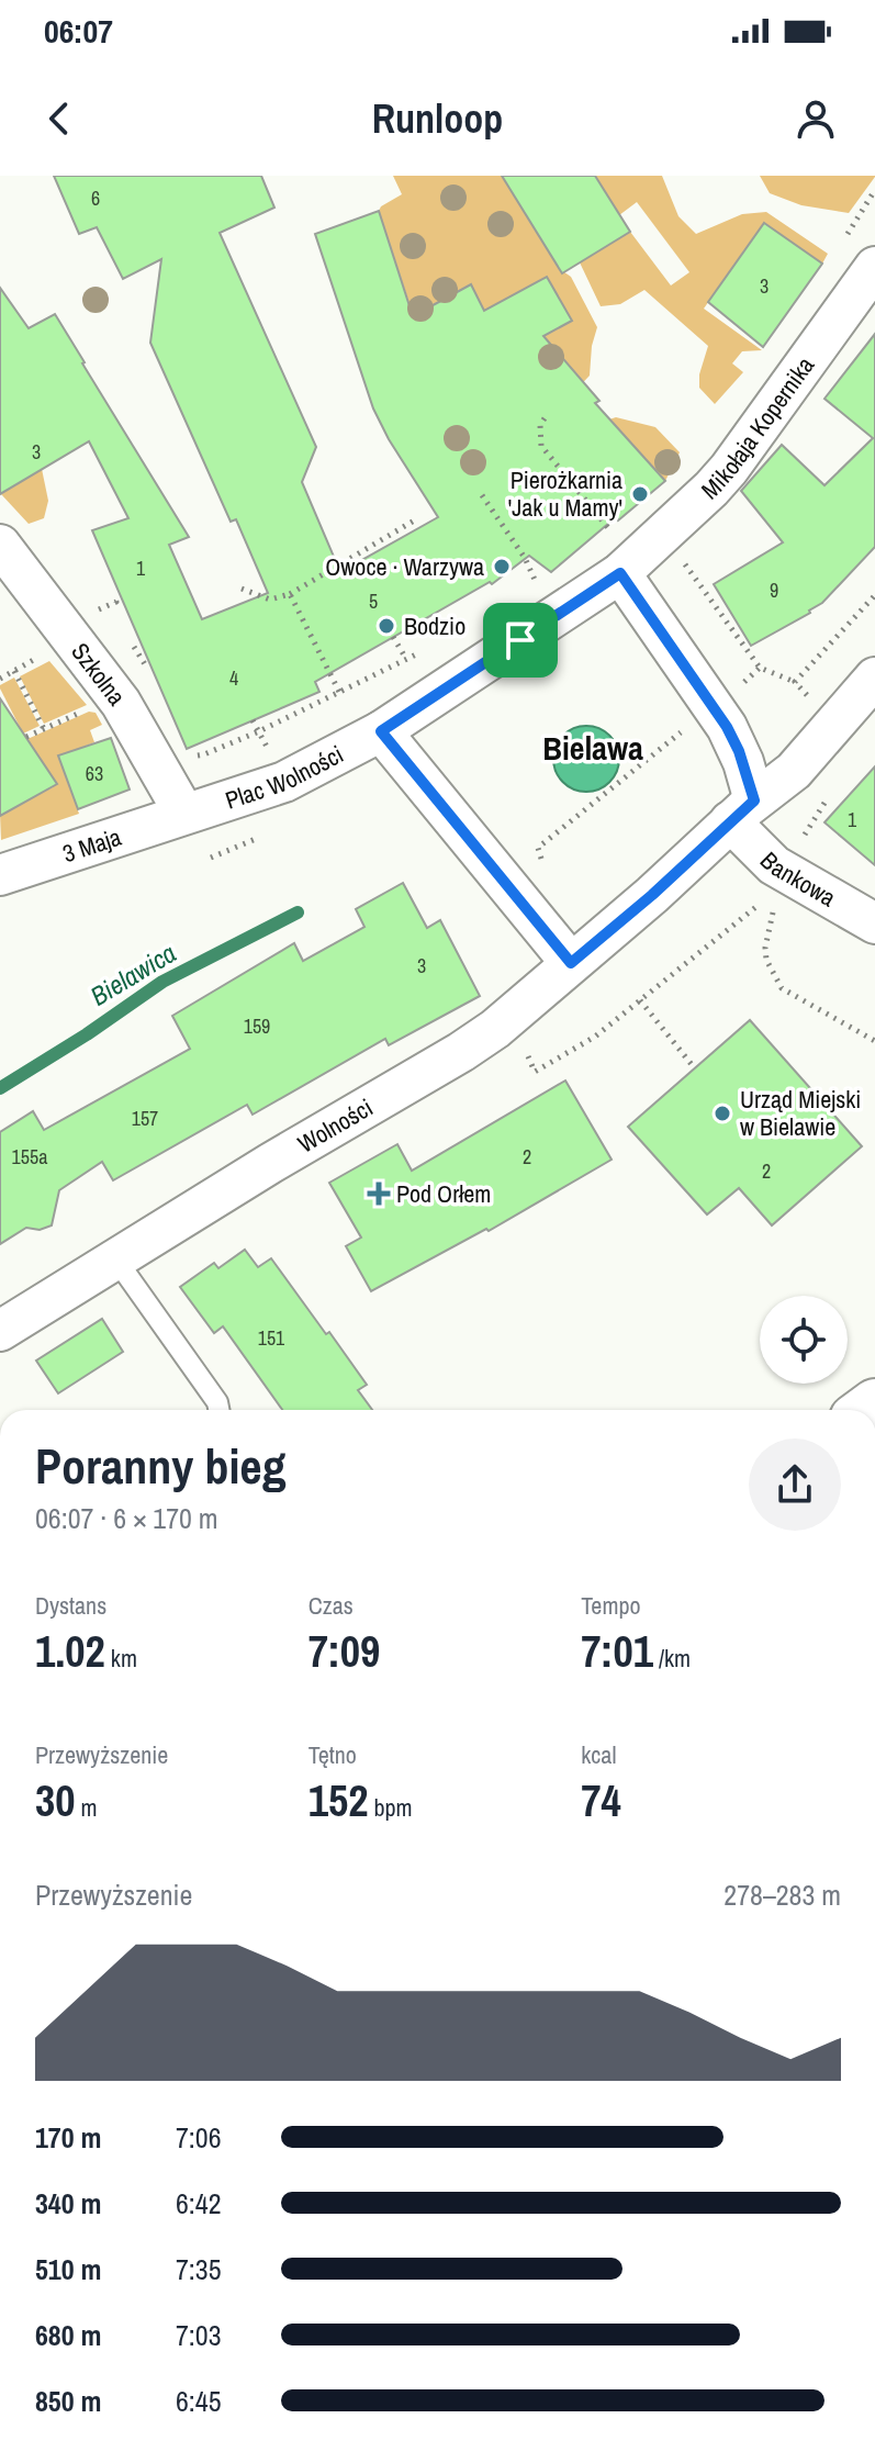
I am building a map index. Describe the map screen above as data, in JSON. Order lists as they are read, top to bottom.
{
  "streets": {
    "street": [
      "Mikołaja Kopernika",
      "Szkolna",
      "Plac Wolności",
      "3 Maja",
      "Bankowa",
      "Wolności"
    ]
  },
  "crossings": [
    ["Mikołaja Kopernika", "Plac Wolności"],
    ["Szkolna", "Plac Wolności"],
    ["Szkolna", "3 Maja"],
    ["Plac Wolności", "3 Maja"],
    ["Bankowa", "Wolności"]
  ],
  "districts": ["Bielawa"],
  "water": ["Bielawica"],
  "places": {
    "other": [
      "Pierożkarnia 'Jak u Mamy'",
      "Owoce · Warzywa",
      "Bodzio",
      "Urząd Miejski w Bielawie"
    ],
    "health": ["Pod Orłem"]
  },
  "house_numbers": [
    "6",
    "3",
    "3",
    "1",
    "9",
    "5",
    "4",
    "63",
    "1",
    "3",
    "159",
    "157",
    "155a",
    "2",
    "2",
    "151"
  ],
  "page": {
    "status": "06:07",
    "header": "Runloop",
    "heading": ["Poranny bieg", "06:07 · 6 × 170 m"],
    "stats": [
      ["Dystans", "1.02 km"],
      ["Czas", "7:09"],
      ["Tempo", "7:01 /km"],
      ["Przewyższenie", "30 m"],
      ["Tętno", "152 bpm"],
      ["kcal", "74"]
    ],
    "chart": ["Przewyższenie", "278–283 m"],
    "list": [
      {
        "name": "170 m",
        "note": "7:06"
      },
      {
        "name": "340 m",
        "note": "6:42"
      },
      {
        "name": "510 m",
        "note": "7:35"
      },
      {
        "name": "680 m",
        "note": "7:03"
      },
      {
        "name": "850 m",
        "note": "6:45"
      }
    ]
  }
}
